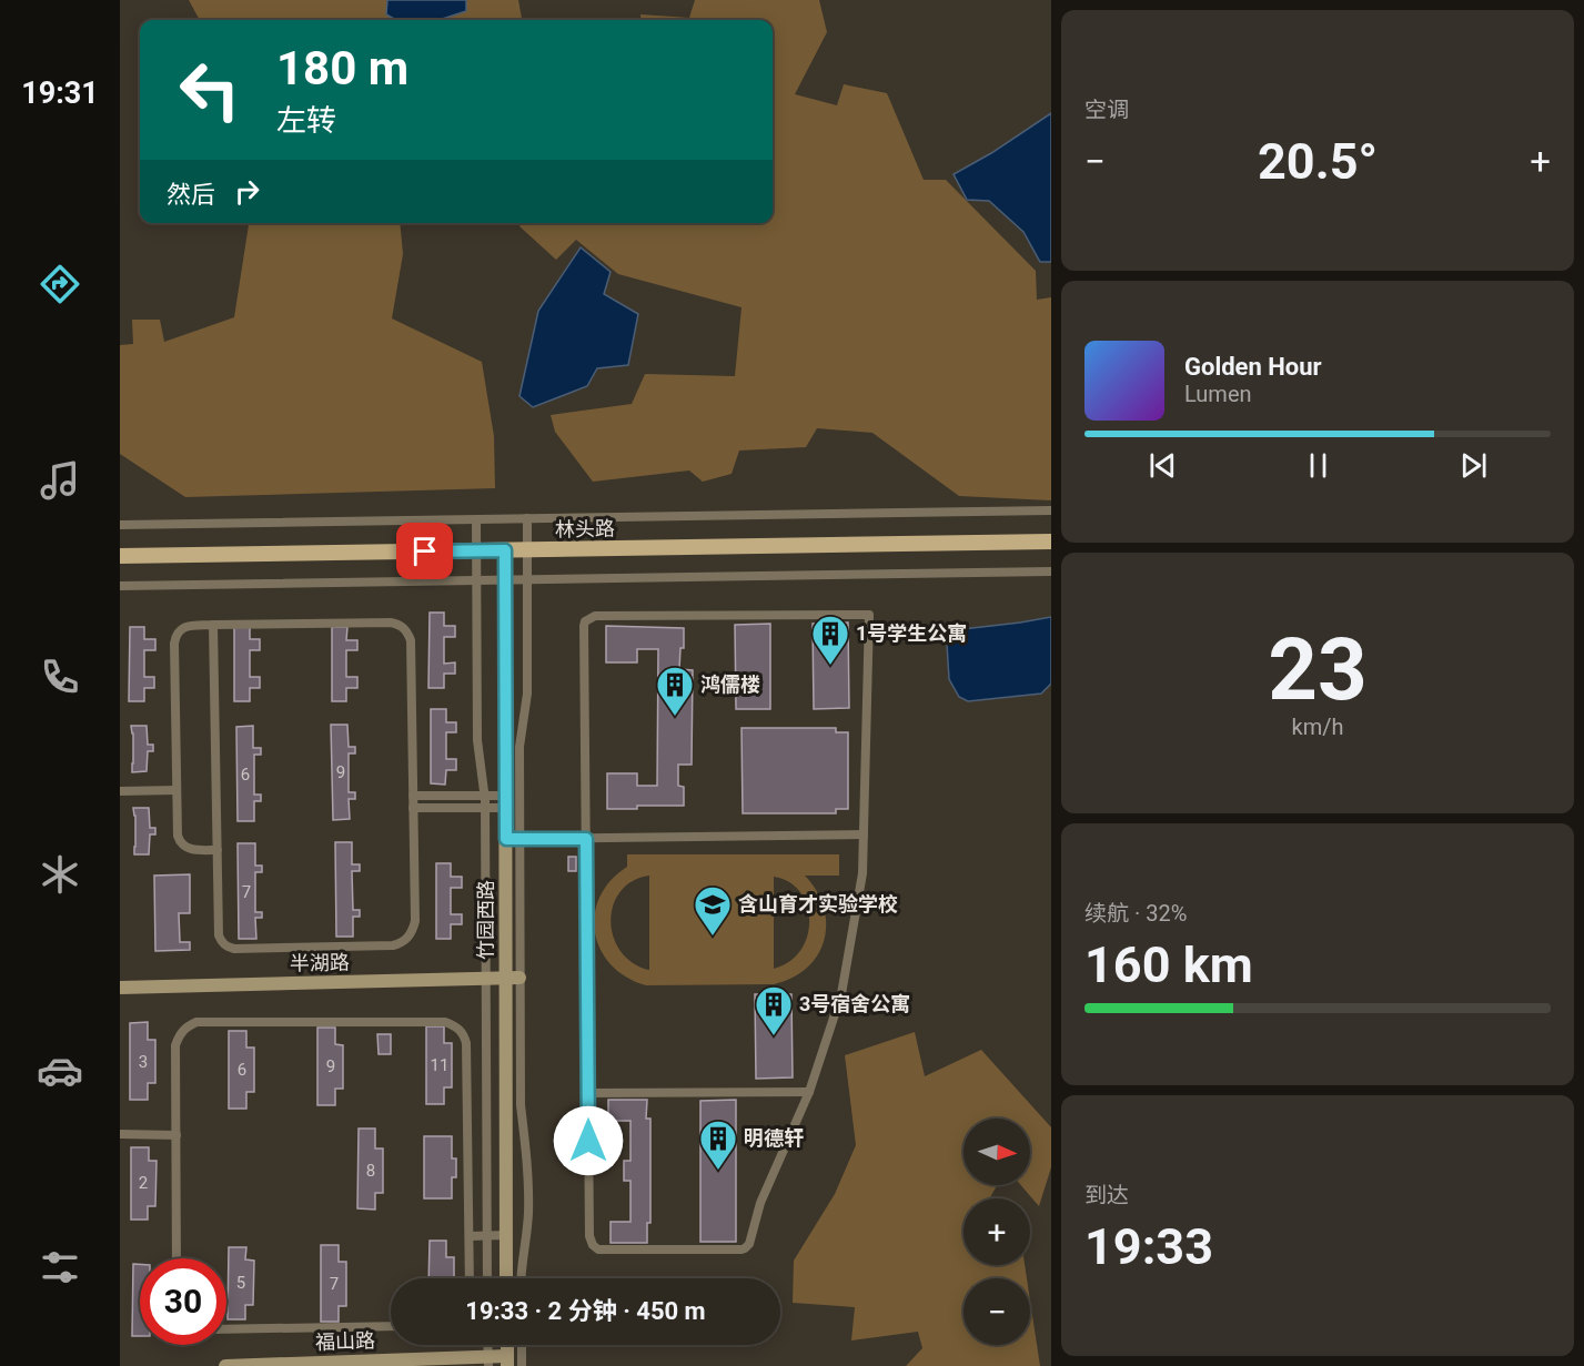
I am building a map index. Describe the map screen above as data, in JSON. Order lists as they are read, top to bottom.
{
  "streets": {
    "main road": [
      "林头路",
      "竹园西路",
      "半湖路",
      "福山路"
    ]
  },
  "crossings": [
    ["林头路", "竹园西路"],
    ["竹园西路", "半湖路"]
  ],
  "places": {
    "building": [
      "1号学生公寓",
      "鸿儒楼",
      "3号宿舍公寓",
      "明德轩"
    ],
    "school or university": ["含山育才实验学校"]
  },
  "house_numbers": [
    "9",
    "6",
    "7",
    "3",
    "11",
    "9",
    "6",
    "8",
    "2",
    "5",
    "7"
  ],
  "north": "right",
  "page": {
    "tabs": "19:31",
    "tile": [
      "空调",
      ["23", "km/h"],
      ["续航 · 32%", "160 km"],
      ["到达", "19:33"]
    ],
    "turn": ["180 m", "左转"],
    "heat": ["−", "20.5°", "+"],
    "then": "然后",
    "song": ["Golden Hour", "Lumen"],
    "map_buttons": ["+", "−"],
    "limit": "30",
    "trip": "19:33 · 2 分钟 · 450 m"
  }
}
